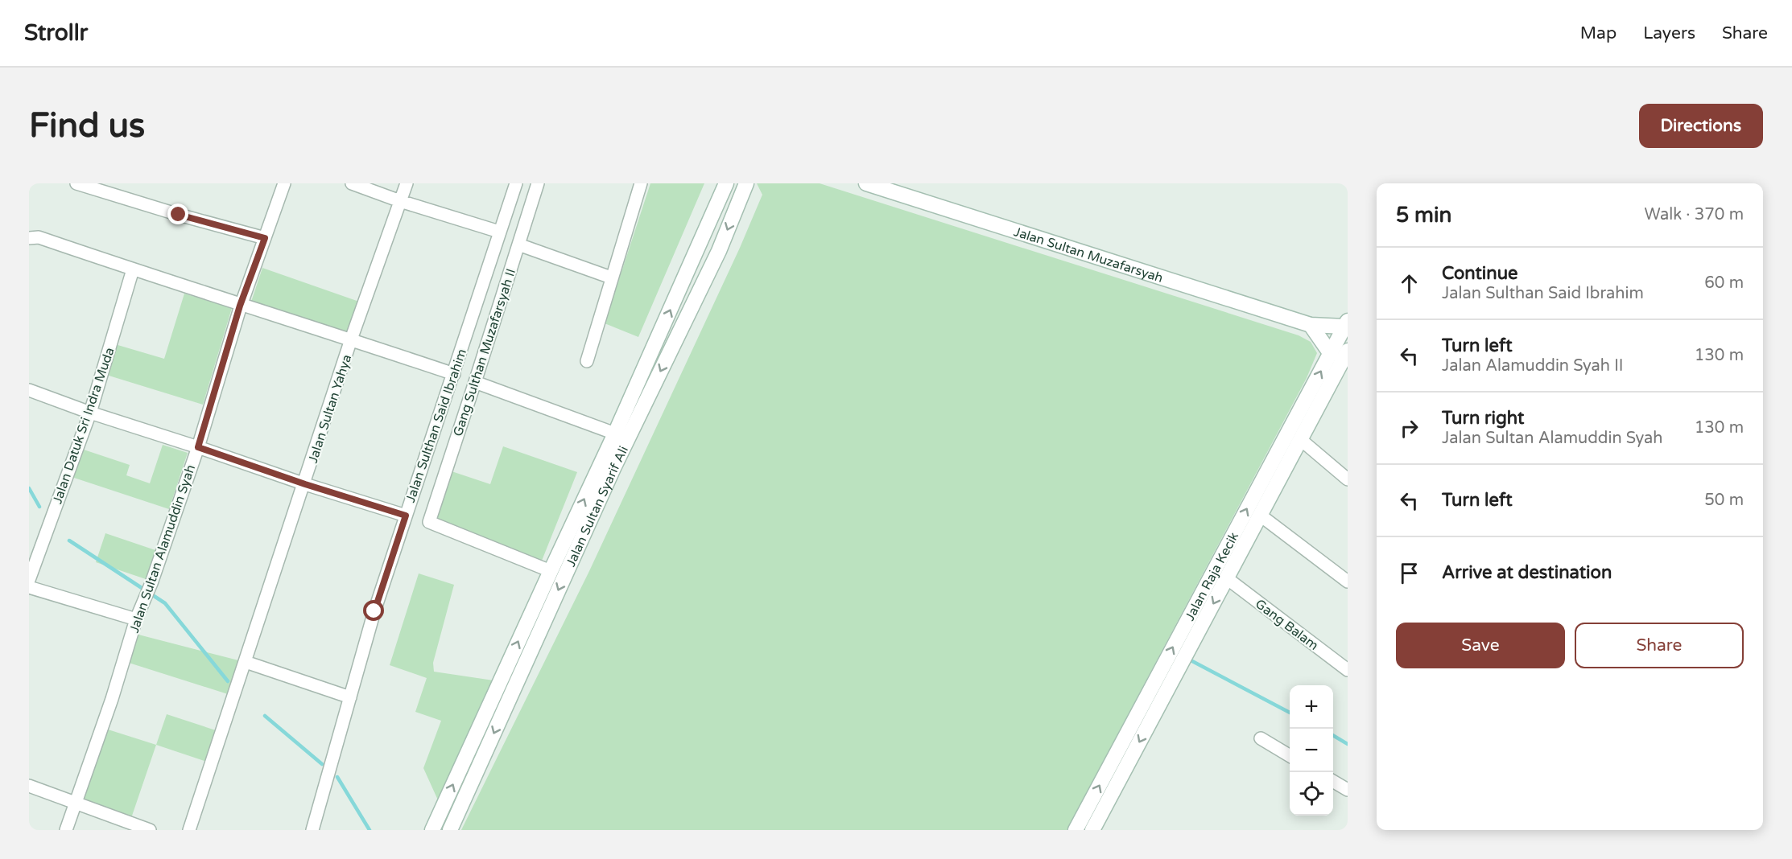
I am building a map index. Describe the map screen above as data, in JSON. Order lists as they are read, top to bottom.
{
  "streets": {
    "street": [
      "Jalan Sultan Muzafarsyah",
      "Gang Sulthan Muzafarsyah II",
      "Jalan Sultan Yahya",
      "Jalan Datuk Sri Indra Muda",
      "Jalan Sulthan Said Ibrahim",
      "Jalan Sultan Syarif Ali",
      "Jalan Sultan Alamuddin Syah",
      "Jalan Raja Kecik",
      "Gang Balam"
    ]
  },
  "crossings": [
    ["Jalan Sultan Muzafarsyah", "Jalan Raja Kecik"],
    ["Gang Sulthan Muzafarsyah II", "Jalan Sultan Syarif Ali"],
    ["Jalan Raja Kecik", "Gang Balam"]
  ],
  "page": {
    "header": "Strollr",
    "nav": ["Map", "Layers", "Share"],
    "buttons": [
      "Directions",
      ["Save", "Share"]
    ],
    "title": "Find us",
    "heading": ["5 min", "Walk · 370 m"],
    "list": [
      ["Continue", "Jalan Sulthan Said Ibrahim", "60 m"],
      ["Turn left", "Jalan Alamuddin Syah II", "130 m"],
      ["Turn right", "Jalan Sultan Alamuddin Syah", "130 m"],
      ["Turn left", "50 m"],
      "Arrive at destination"
    ],
    "map_buttons": ["+", "−"]
  }
}
